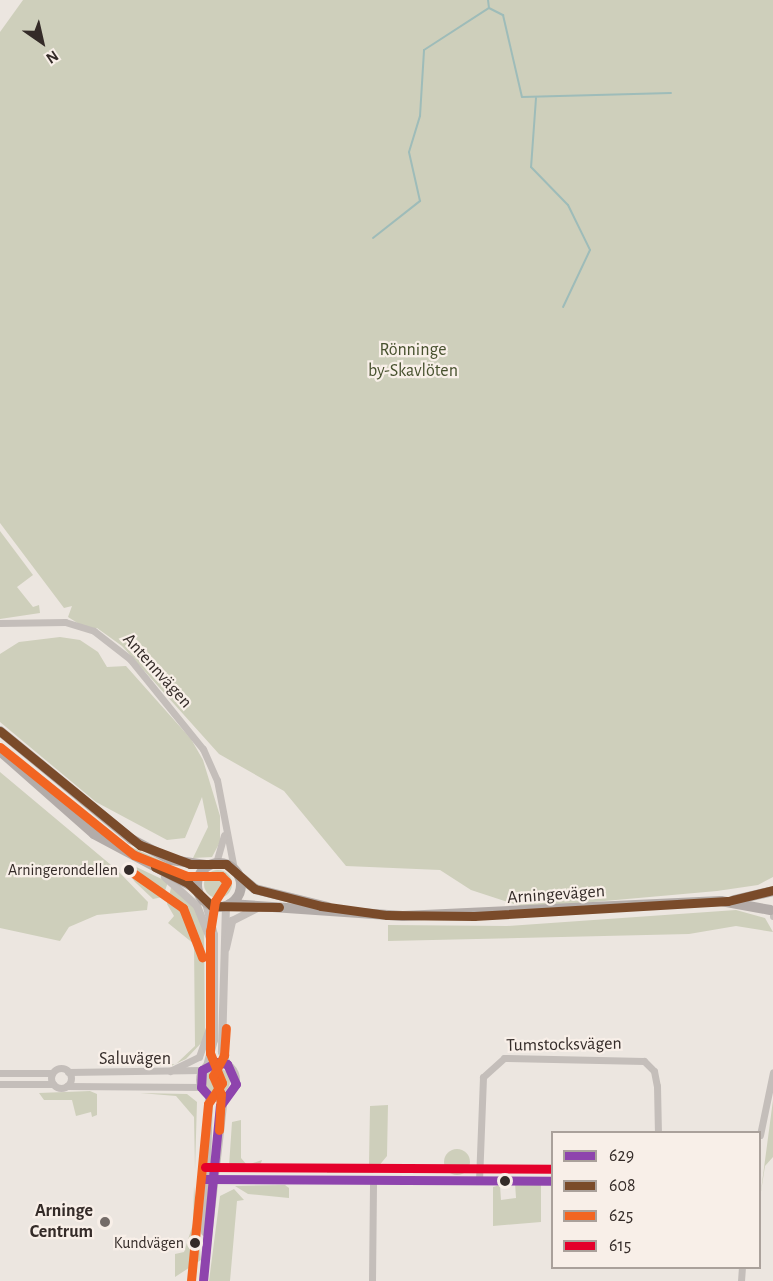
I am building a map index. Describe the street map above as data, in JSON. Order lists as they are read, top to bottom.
{
  "streets": {
    "main road": ["Arningevägen"],
    "street": ["Antennvägen", "Tumstocksvägen", "Saluvägen"]
  },
  "crossings": [
    ["Antennvägen", "Arningevägen"]
  ],
  "parks": ["Rönninge by-Skavlöten"],
  "places": ["Arningerondellen", "Arninge Centrum", "Kundvägen"],
  "lines": [
    "transit line 608",
    "transit line 625",
    "transit line 629",
    "transit line 615"
  ],
  "legend": [
    "629",
    "608",
    "625",
    "615"
  ],
  "north": "bottom right"
}
